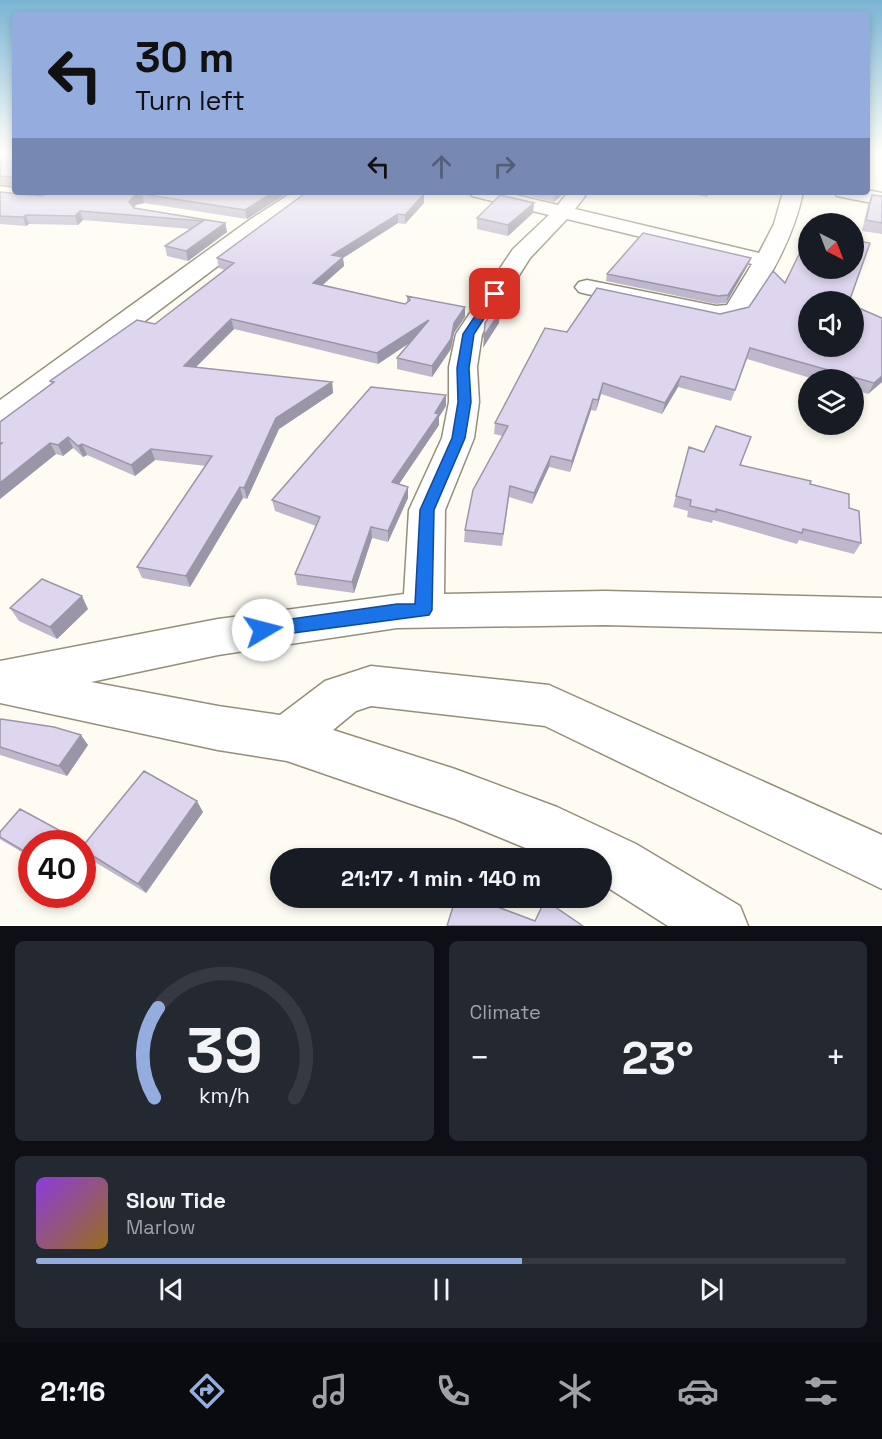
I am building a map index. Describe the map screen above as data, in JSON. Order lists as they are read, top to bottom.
{
  "north": "bottom right",
  "page": {
    "turn": ["30 m", "Turn left"],
    "limit": "40",
    "trip": "21:17 · 1 min · 140 m",
    "tile": "Climate",
    "heat": ["−", "23°", "+"],
    "song": ["Slow Tide", "Marlow"],
    "tabs": "21:16",
    "gauge": ["39", "km/h"]
  }
}
